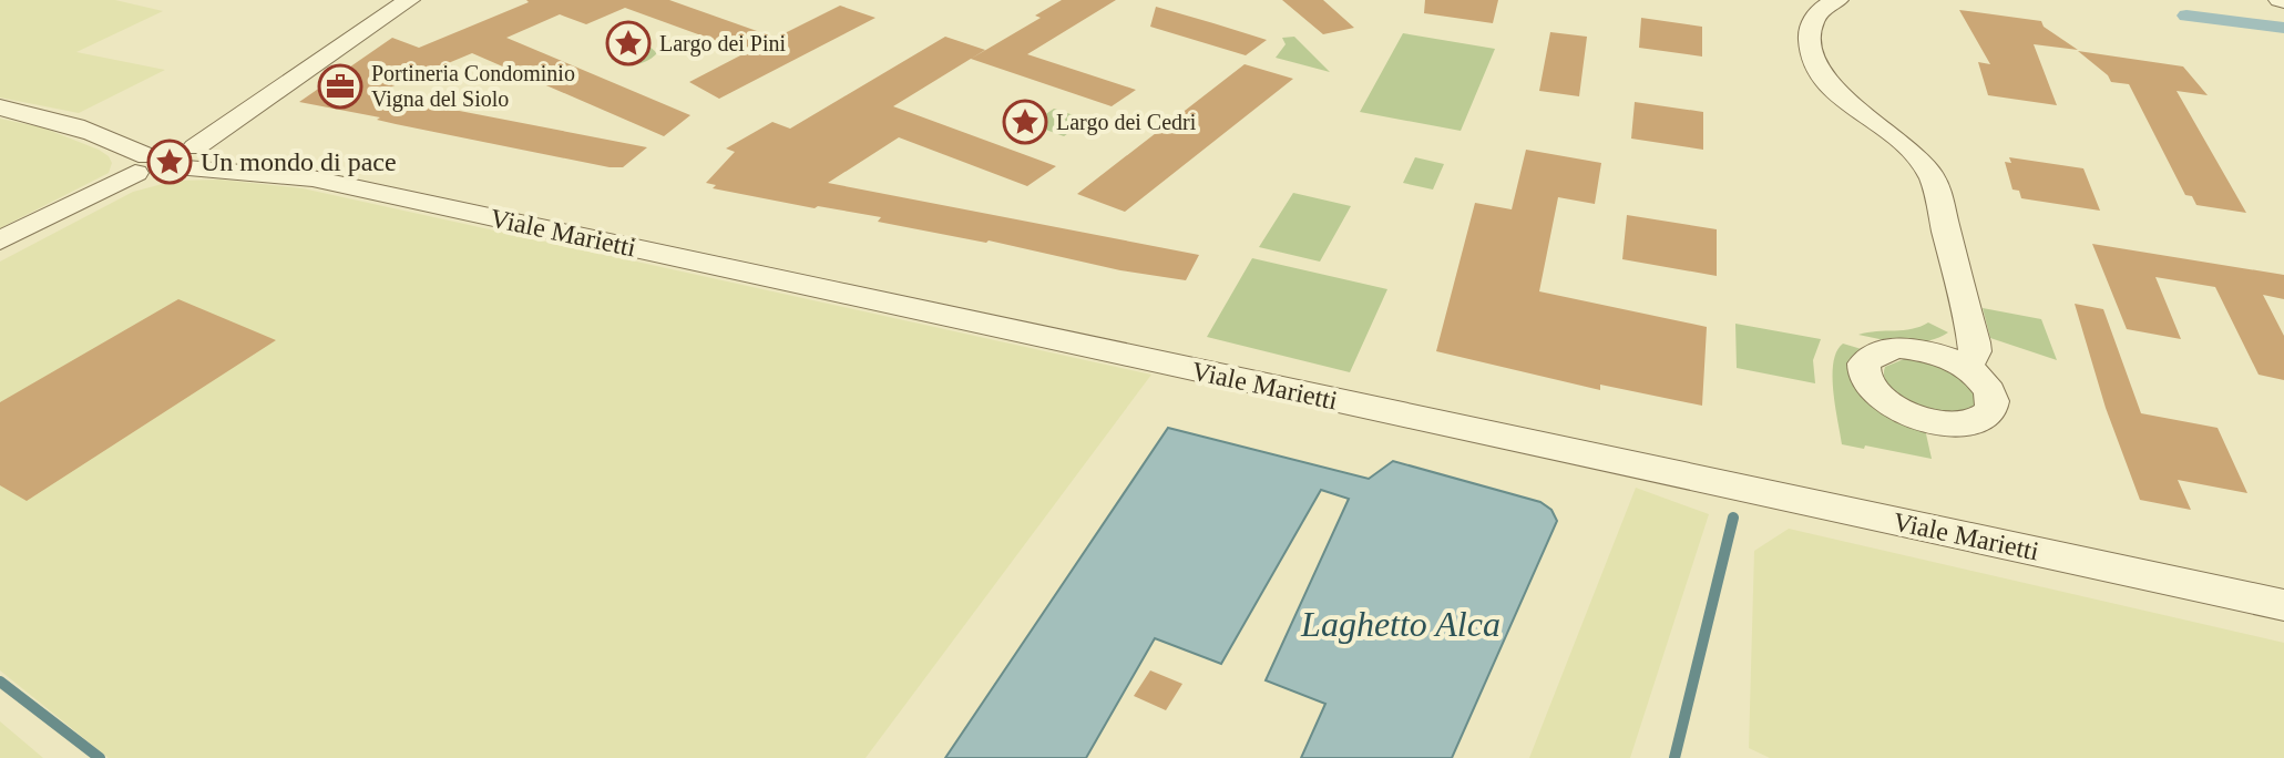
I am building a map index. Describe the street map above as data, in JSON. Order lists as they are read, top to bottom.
{
  "streets": {
    "street": ["Viale Marietti"]
  },
  "water": ["Laghetto Alca"],
  "places": {
    "place": ["Largo dei Pini", "Largo dei Cedri", "Un mondo di pace"],
    "office": ["Portineria Condominio Vigna del Siolo"]
  }
}
